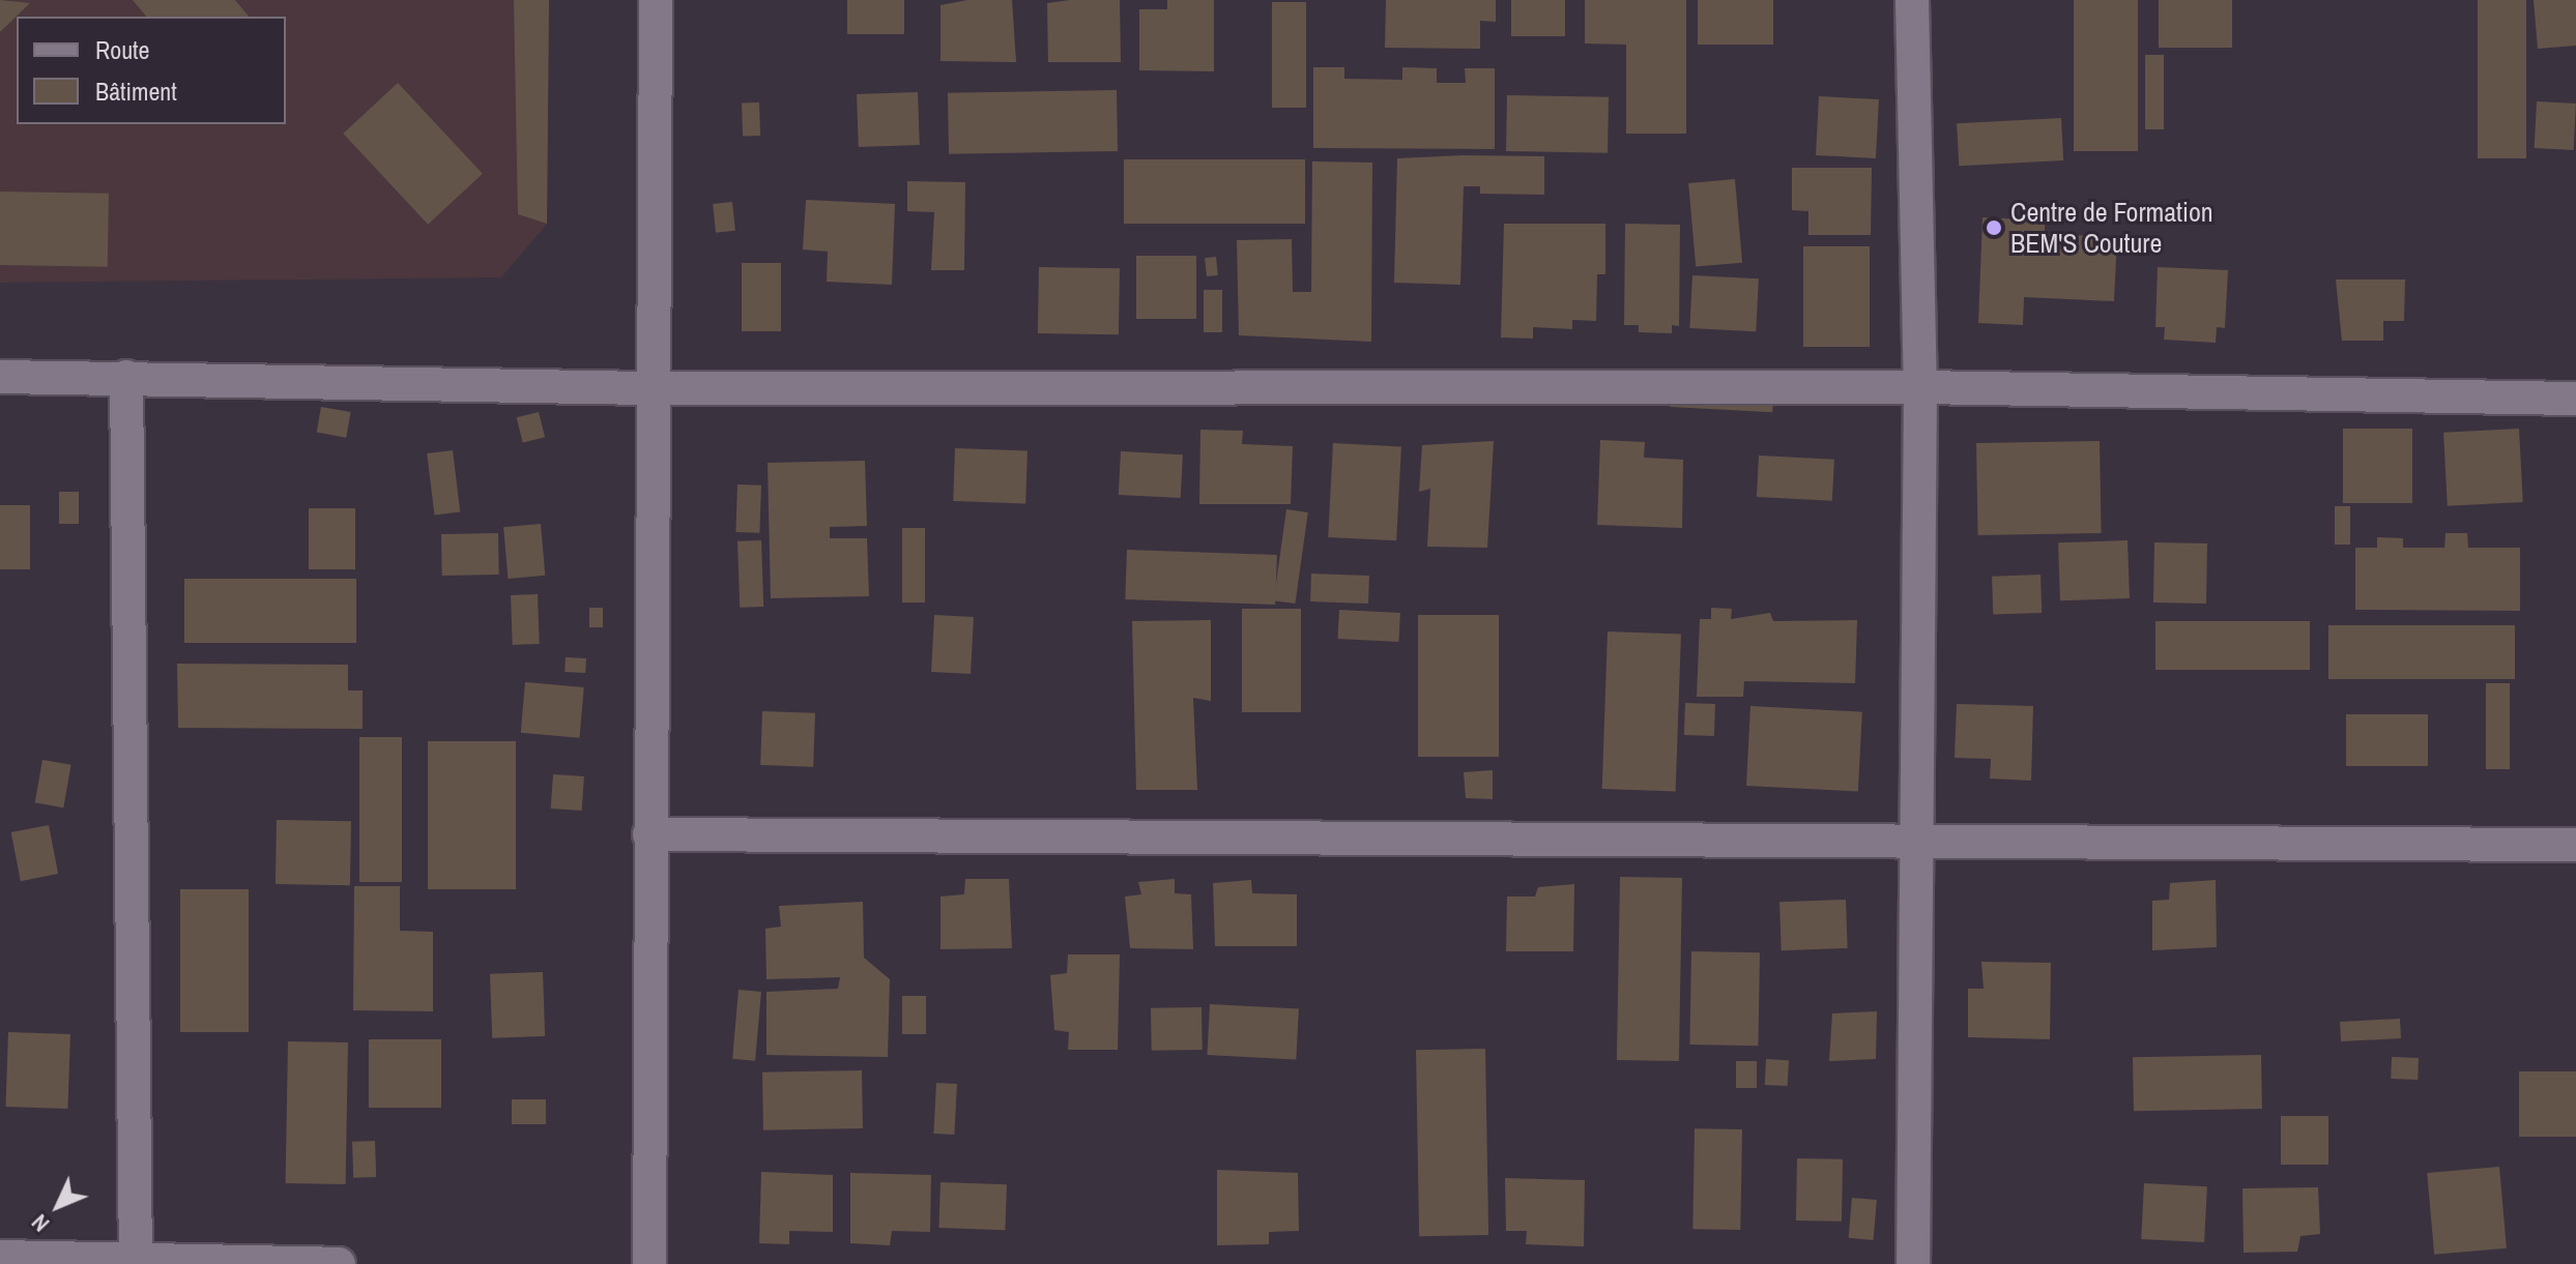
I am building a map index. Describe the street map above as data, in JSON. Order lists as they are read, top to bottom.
{
  "places": ["Centre de Formation BEM'S Couture"],
  "legend": ["Route", "Bâtiment"],
  "north": "bottom left"
}
